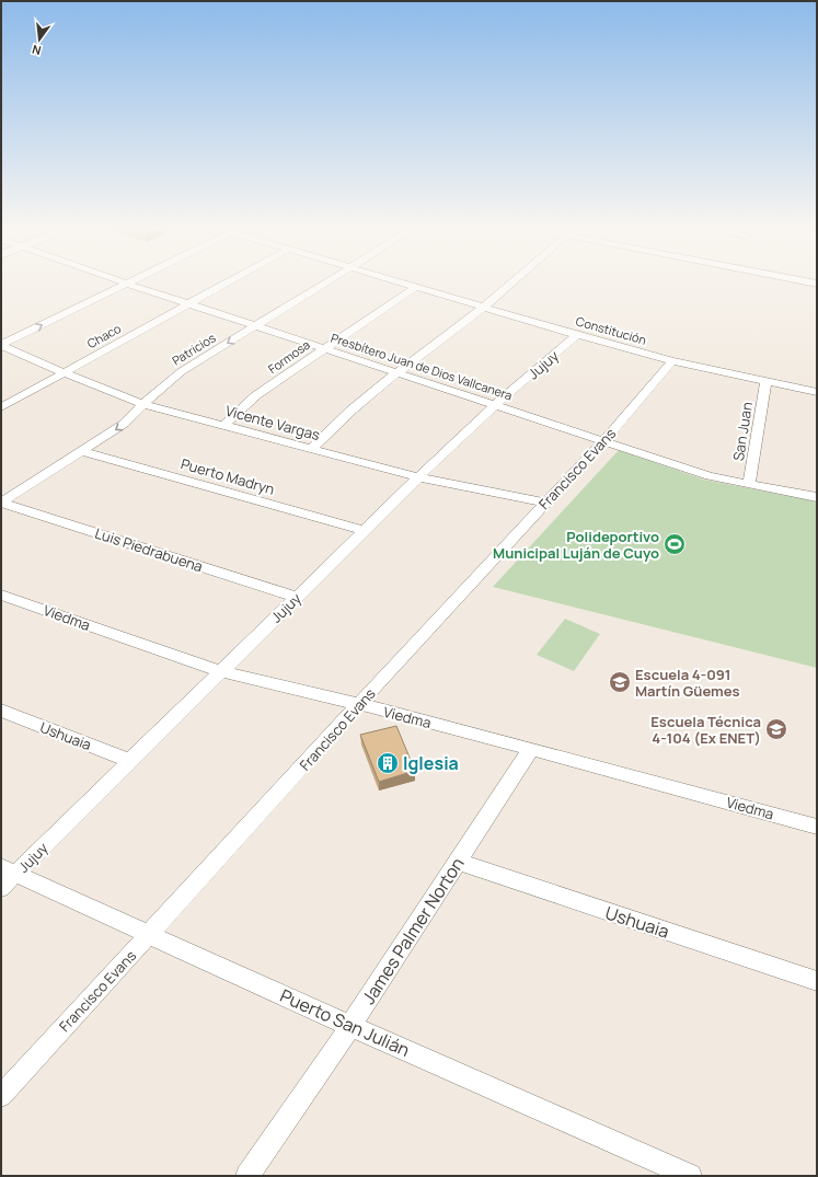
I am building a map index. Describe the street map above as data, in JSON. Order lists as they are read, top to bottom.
{
  "streets": {
    "street": [
      "Constitución",
      "Chaco",
      "Patricios",
      "Formosa",
      "Jujuy",
      "Presbítero Juan de Dios Vallcanera",
      "Vicente Vargas",
      "San Juan",
      "Francisco Evans",
      "Puerto Madryn",
      "Luis Piedrabuena",
      "Viedma",
      "Ushuaia",
      "James Palmer Norton",
      "Puerto San Julián"
    ]
  },
  "crossings": [
    ["Constitución", "Formosa"],
    ["Constitución", "Jujuy"],
    ["Constitución", "San Juan"],
    ["Constitución", "Francisco Evans"],
    ["Chaco", "Presbítero Juan de Dios Vallcanera"],
    ["Chaco", "Vicente Vargas"],
    ["Patricios", "Presbítero Juan de Dios Vallcanera"],
    ["Patricios", "Vicente Vargas"],
    ["Patricios", "Puerto Madryn"],
    ["Patricios", "Luis Piedrabuena"],
    ["Formosa", "Presbítero Juan de Dios Vallcanera"],
    ["Formosa", "Vicente Vargas"],
    ["Jujuy", "Presbítero Juan de Dios Vallcanera"],
    ["Jujuy", "Vicente Vargas"],
    ["Jujuy", "Puerto Madryn"],
    ["Jujuy", "Luis Piedrabuena"],
    ["Jujuy", "Viedma"],
    ["Jujuy", "Ushuaia"],
    ["Jujuy", "Puerto San Julián"],
    ["Presbítero Juan de Dios Vallcanera", "San Juan"],
    ["Presbítero Juan de Dios Vallcanera", "Francisco Evans"],
    ["Vicente Vargas", "Francisco Evans"],
    ["Francisco Evans", "Viedma"],
    ["Francisco Evans", "Puerto San Julián"],
    ["Viedma", "James Palmer Norton"],
    ["Ushuaia", "James Palmer Norton"],
    ["James Palmer Norton", "Puerto San Julián"]
  ],
  "places": {
    "sports": ["Polideportivo Municipal Luján de Cuyo"],
    "school or university": ["Escuela 4-091 Martín Güemes", "Escuela Técnica 4-104 (Ex ENET)"],
    "building": ["Iglesia"]
  },
  "north": "bottom"
}
